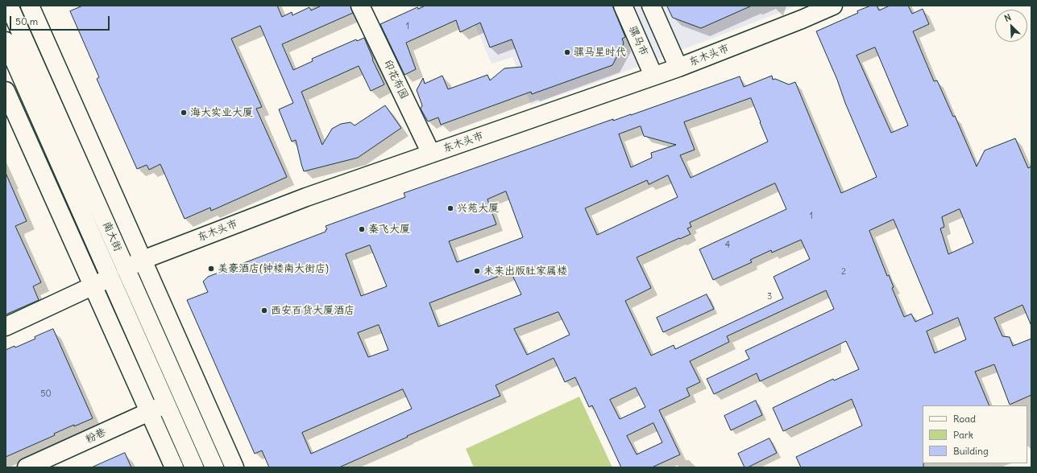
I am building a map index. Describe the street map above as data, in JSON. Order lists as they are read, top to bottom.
{
  "streets": {
    "street": [
      "骡马市",
      "东木头市",
      "印花布园",
      "南大街",
      "粉巷"
    ]
  },
  "crossings": [
    ["骡马市", "东木头市"],
    ["东木头市", "印花布园"],
    ["东木头市", "南大街"],
    ["南大街", "粉巷"]
  ],
  "places": [
    "骡马星时代",
    "海大实业大厦",
    "兴苑大厦",
    "秦飞大厦",
    "美豪酒店(钟楼南大街店)",
    "未来出版社家属楼",
    "西安百货大厦酒店"
  ],
  "house_numbers": [
    "1",
    "1",
    "4",
    "2",
    "3",
    "50"
  ],
  "legend": ["Road", "Park", "Building"],
  "scale_bar": "50 m",
  "north": "top left"
}
